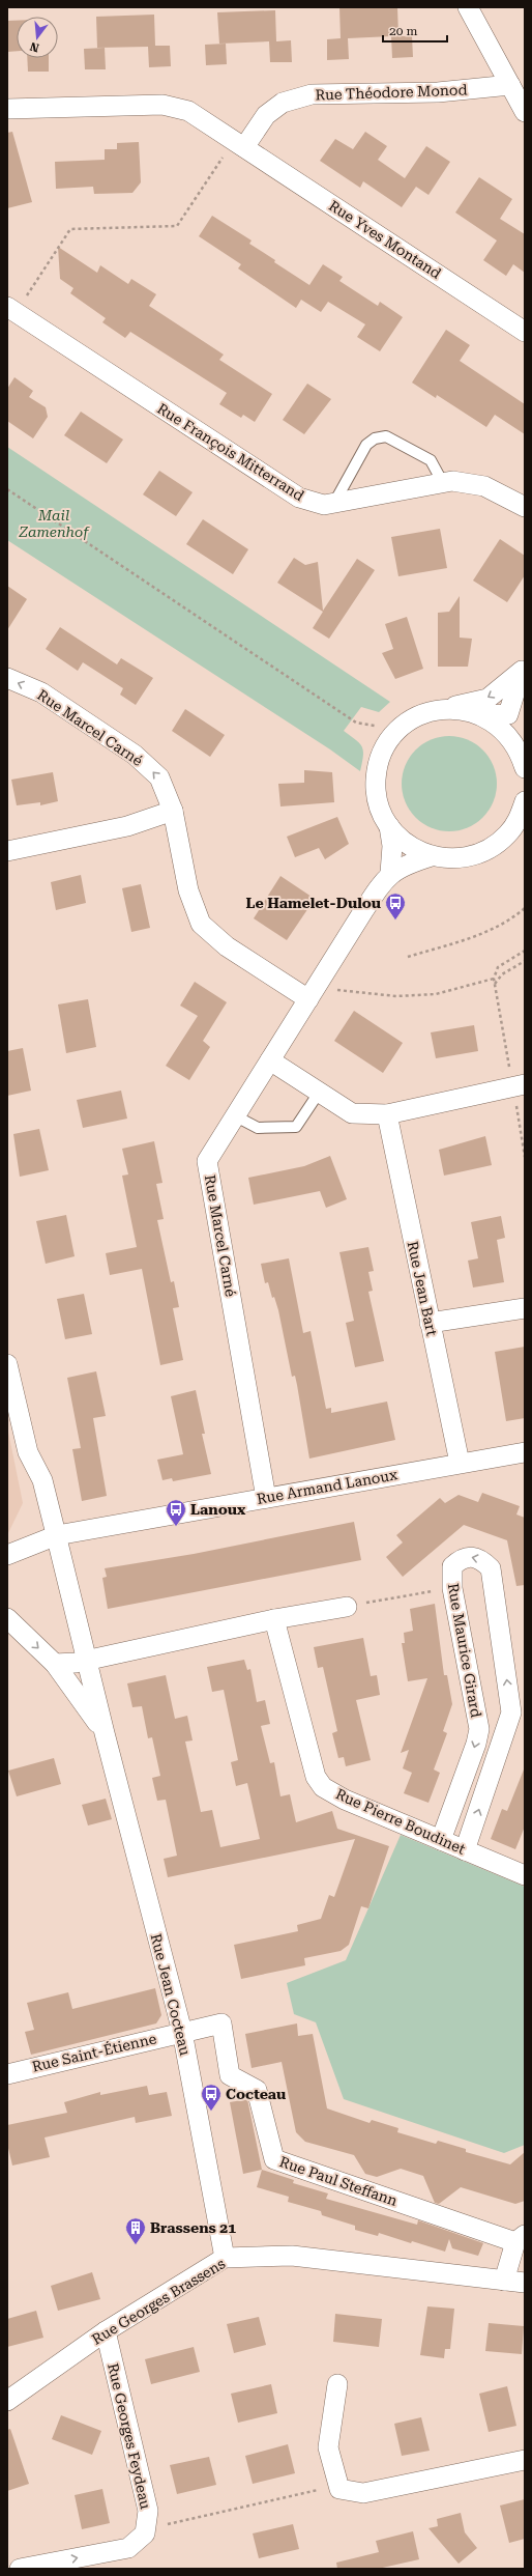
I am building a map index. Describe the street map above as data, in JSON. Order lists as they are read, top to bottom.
{
  "streets": {
    "street": [
      "Rue Théodore Monod",
      "Rue Yves Montand",
      "Rue François Mitterrand",
      "Rue Marcel Carné",
      "Rue Jean Bart",
      "Rue Armand Lanoux",
      "Rue Maurice Girard",
      "Rue Pierre Boudinet",
      "Rue Jean Cocteau",
      "Rue Saint-Étienne",
      "Rue Paul Steffann",
      "Rue Georges Brassens",
      "Rue Georges Feydeau"
    ]
  },
  "crossings": [
    ["Rue Théodore Monod", "Rue Yves Montand"],
    ["Rue Marcel Carné", "Rue Armand Lanoux"],
    ["Rue Jean Bart", "Rue Armand Lanoux"],
    ["Rue Armand Lanoux", "Rue Jean Cocteau"],
    ["Rue Maurice Girard", "Rue Pierre Boudinet"],
    ["Rue Jean Cocteau", "Rue Saint-Étienne"],
    ["Rue Jean Cocteau", "Rue Paul Steffann"],
    ["Rue Jean Cocteau", "Rue Georges Brassens"],
    ["Rue Saint-Étienne", "Rue Paul Steffann"],
    ["Rue Paul Steffann", "Rue Georges Brassens"],
    ["Rue Georges Brassens", "Rue Georges Feydeau"]
  ],
  "one_way": ["Rue Georges Feydeau"],
  "parks": ["Mail Zamenhof"],
  "places": {
    "bus stop": ["Le Hamelet-Dulou", "Lanoux", "Cocteau"],
    "building": ["Brassens 21"]
  },
  "scale_bar": "20 m",
  "north": "bottom"
}
